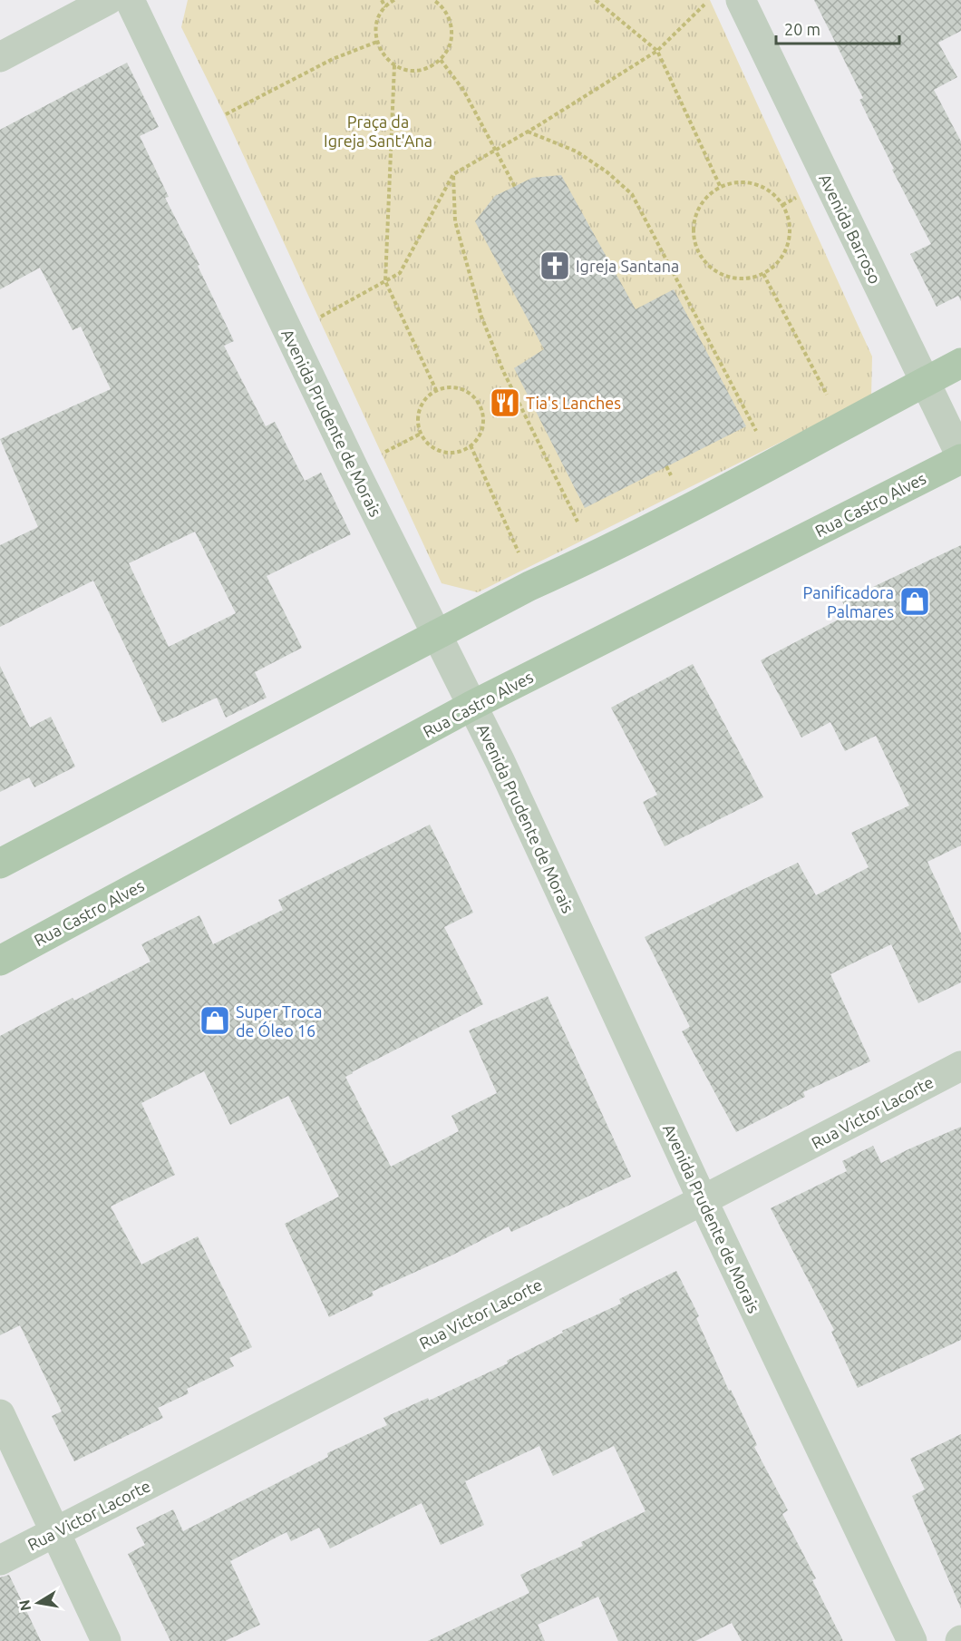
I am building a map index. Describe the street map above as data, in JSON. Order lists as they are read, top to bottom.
{
  "streets": {
    "main road": ["Rua Castro Alves"],
    "street": ["Avenida Barroso", "Avenida Prudente de Morais", "Rua Victor Lacorte"]
  },
  "crossings": [
    ["Avenida Barroso", "Rua Castro Alves"],
    ["Avenida Prudente de Morais", "Rua Castro Alves"],
    ["Avenida Prudente de Morais", "Rua Victor Lacorte"]
  ],
  "parks": ["Praça da Igreja Sant'Ana"],
  "places": {
    "church": ["Igreja Santana"],
    "restaurant": ["Tia's Lanches"],
    "shop": ["Panificadora Palmares", "Super Troca de Óleo 16"]
  },
  "scale_bar": "20 m",
  "north": "left"
}
